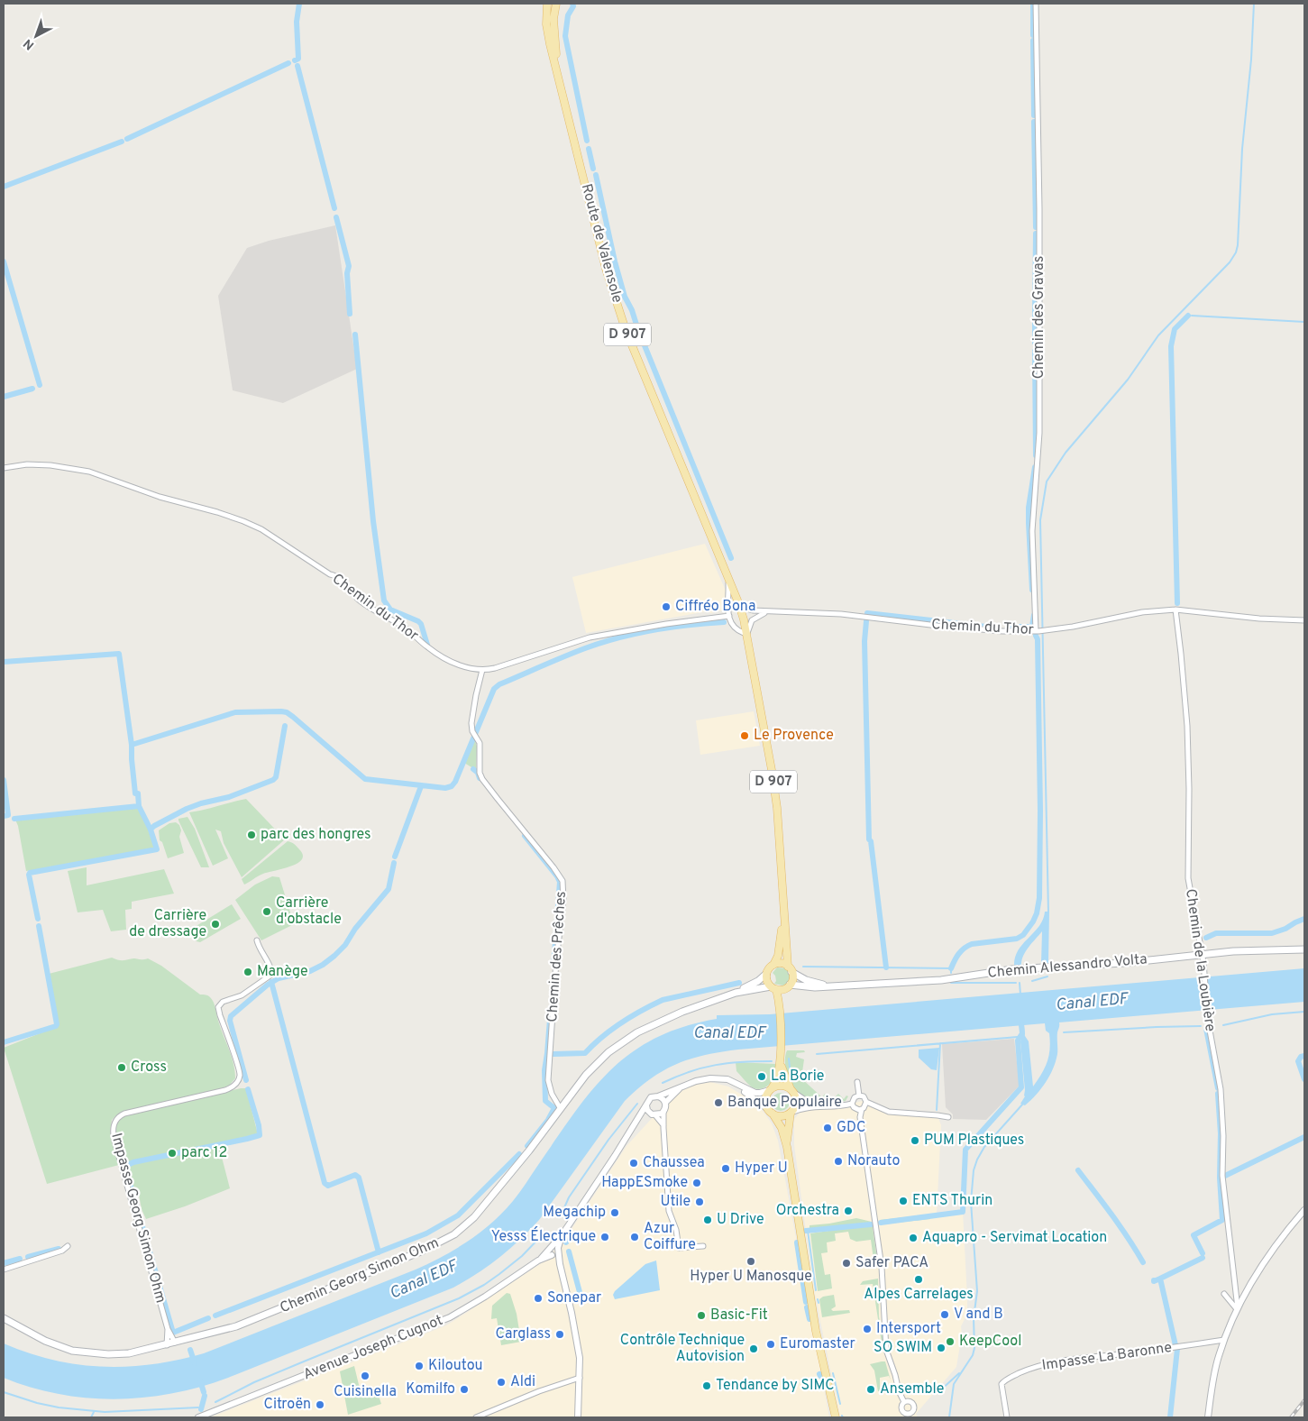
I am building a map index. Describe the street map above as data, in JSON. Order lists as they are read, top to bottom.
{
  "streets": {
    "main road": [
      "Route de Valensole",
      "D 907",
      "Chemin Alessandro Volta",
      "Chemin Georg Simon Ohm"
    ],
    "street": [
      "Chemin des Gravas",
      "Chemin du Thor",
      "Chemin des Prêches",
      "Chemin de la Loubière",
      "Impasse Georg Simon Ohm",
      "Avenue Joseph Cugnot",
      "Impasse La Baronne"
    ]
  },
  "crossings": [
    ["Route de Valensole", "Chemin du Thor"],
    ["Route de Valensole", "Chemin Alessandro Volta"],
    ["Route de Valensole", "Chemin Georg Simon Ohm"],
    ["Chemin des Gravas", "Chemin du Thor"],
    ["Chemin du Thor", "Chemin des Prêches"],
    ["Chemin du Thor", "Chemin de la Loubière"],
    ["Chemin des Prêches", "Chemin Georg Simon Ohm"],
    ["Chemin de la Loubière", "Chemin Alessandro Volta"],
    ["Chemin Alessandro Volta", "Chemin Georg Simon Ohm"],
    ["Impasse Georg Simon Ohm", "Chemin Georg Simon Ohm"]
  ],
  "water": ["Canal EDF"],
  "places": [
    "Ciffréo Bona",
    "Le Provence",
    "parc des hongres",
    "Carrière d'obstacle",
    "Carrière de dressage",
    "Manège",
    "Cross",
    "La Borie",
    "Banque Populaire",
    "GDC",
    "PUM Plastiques",
    "parc 12",
    "Norauto",
    "Chaussea",
    "Hyper U",
    "HappESmoke",
    "ENTS Thurin",
    "Utile",
    "Orchestra",
    "Megachip",
    "U Drive",
    "Yesss Électrique",
    "Azur Coiffure",
    "Aquapro - Servimat Location",
    "Hyper U Manosque",
    "Safer PACA",
    "Alpes Carrelages",
    "Sonepar",
    "V and B",
    "Basic-Fit",
    "Intersport",
    "Carglass",
    "KeepCool",
    "Euromaster",
    "SO SWIM",
    "Contrôle Technique Autovision",
    "Kiloutou",
    "Cuisinella",
    "Aldi",
    "Tendance by SIMC",
    "Komilfo",
    "Ansemble",
    "Citroën"
  ],
  "north": "bottom left"
}
